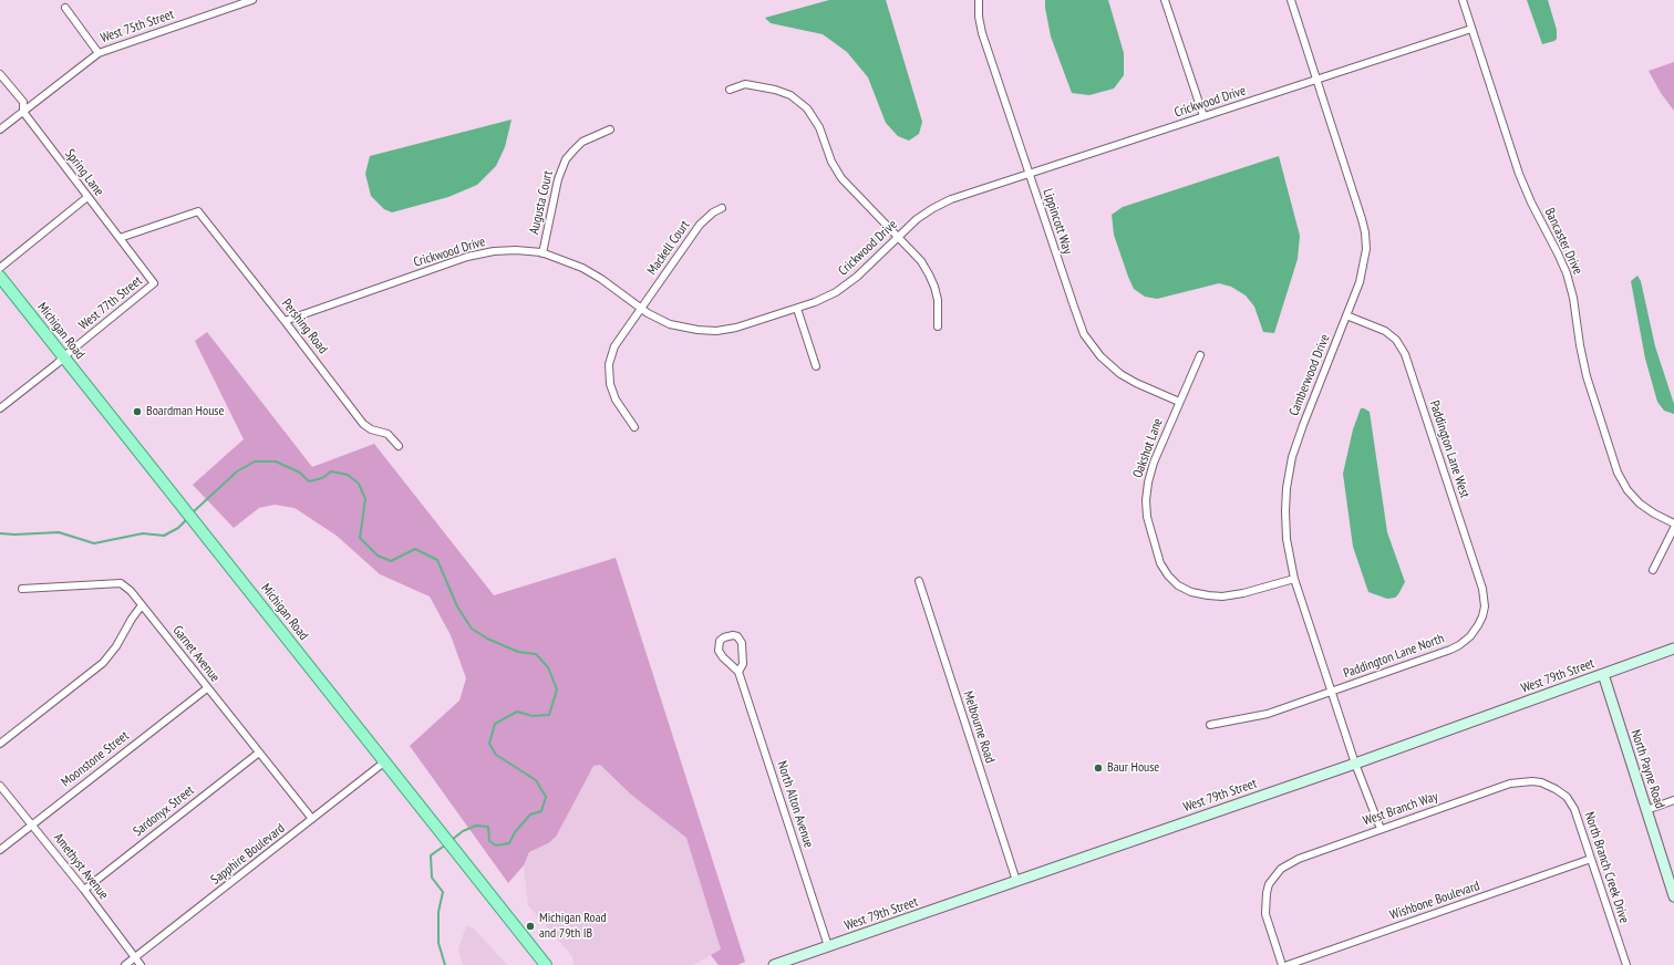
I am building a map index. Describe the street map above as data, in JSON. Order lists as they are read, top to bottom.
{
  "streets": {
    "main road": ["Michigan Road", "West 79th Street", "North Payne Road"],
    "street": [
      "West 75th Street",
      "Crickwood Drive",
      "Spring Lane",
      "Augusta Court",
      "Lippincott Way",
      "Bancaster Drive",
      "Mackell Court",
      "West 77th Street",
      "Pershing Road",
      "Camberwood Drive",
      "Oakshot Lane",
      "Paddington Lane West",
      "Garnet Avenue",
      "Paddington Lane North",
      "Melbourne Road",
      "Moonstone Street",
      "North Alton Avenue",
      "West Branch Way",
      "Sardonyx Street",
      "Sapphire Boulevard",
      "Amethyst Avenue",
      "North Branch Creek Drive",
      "Wishbone Boulevard"
    ]
  },
  "crossings": [
    ["West 75th Street", "Spring Lane"],
    ["Crickwood Drive", "Augusta Court"],
    ["Crickwood Drive", "Lippincott Way"],
    ["Crickwood Drive", "Bancaster Drive"],
    ["Crickwood Drive", "Mackell Court"],
    ["Crickwood Drive", "Pershing Road"],
    ["Crickwood Drive", "Camberwood Drive"],
    ["Spring Lane", "West 77th Street"],
    ["Spring Lane", "Pershing Road"],
    ["Lippincott Way", "Oakshot Lane"],
    ["West 77th Street", "Michigan Road"],
    ["Michigan Road", "Sapphire Boulevard"],
    ["Camberwood Drive", "Oakshot Lane"],
    ["Camberwood Drive", "Paddington Lane West"],
    ["Camberwood Drive", "Paddington Lane North"],
    ["Camberwood Drive", "West 79th Street"],
    ["Camberwood Drive", "West Branch Way"],
    ["Paddington Lane West", "Paddington Lane North"],
    ["Garnet Avenue", "Moonstone Street"],
    ["Garnet Avenue", "Sardonyx Street"],
    ["Garnet Avenue", "Sapphire Boulevard"],
    ["West 79th Street", "Melbourne Road"],
    ["West 79th Street", "North Payne Road"],
    ["West 79th Street", "North Alton Avenue"],
    ["Moonstone Street", "Amethyst Avenue"],
    ["West Branch Way", "North Branch Creek Drive"],
    ["Sardonyx Street", "Amethyst Avenue"],
    ["Sapphire Boulevard", "Amethyst Avenue"],
    ["North Branch Creek Drive", "Wishbone Boulevard"]
  ],
  "places": ["Boardman House", "Baur House", "Michigan Road and 79th IB"]
}
